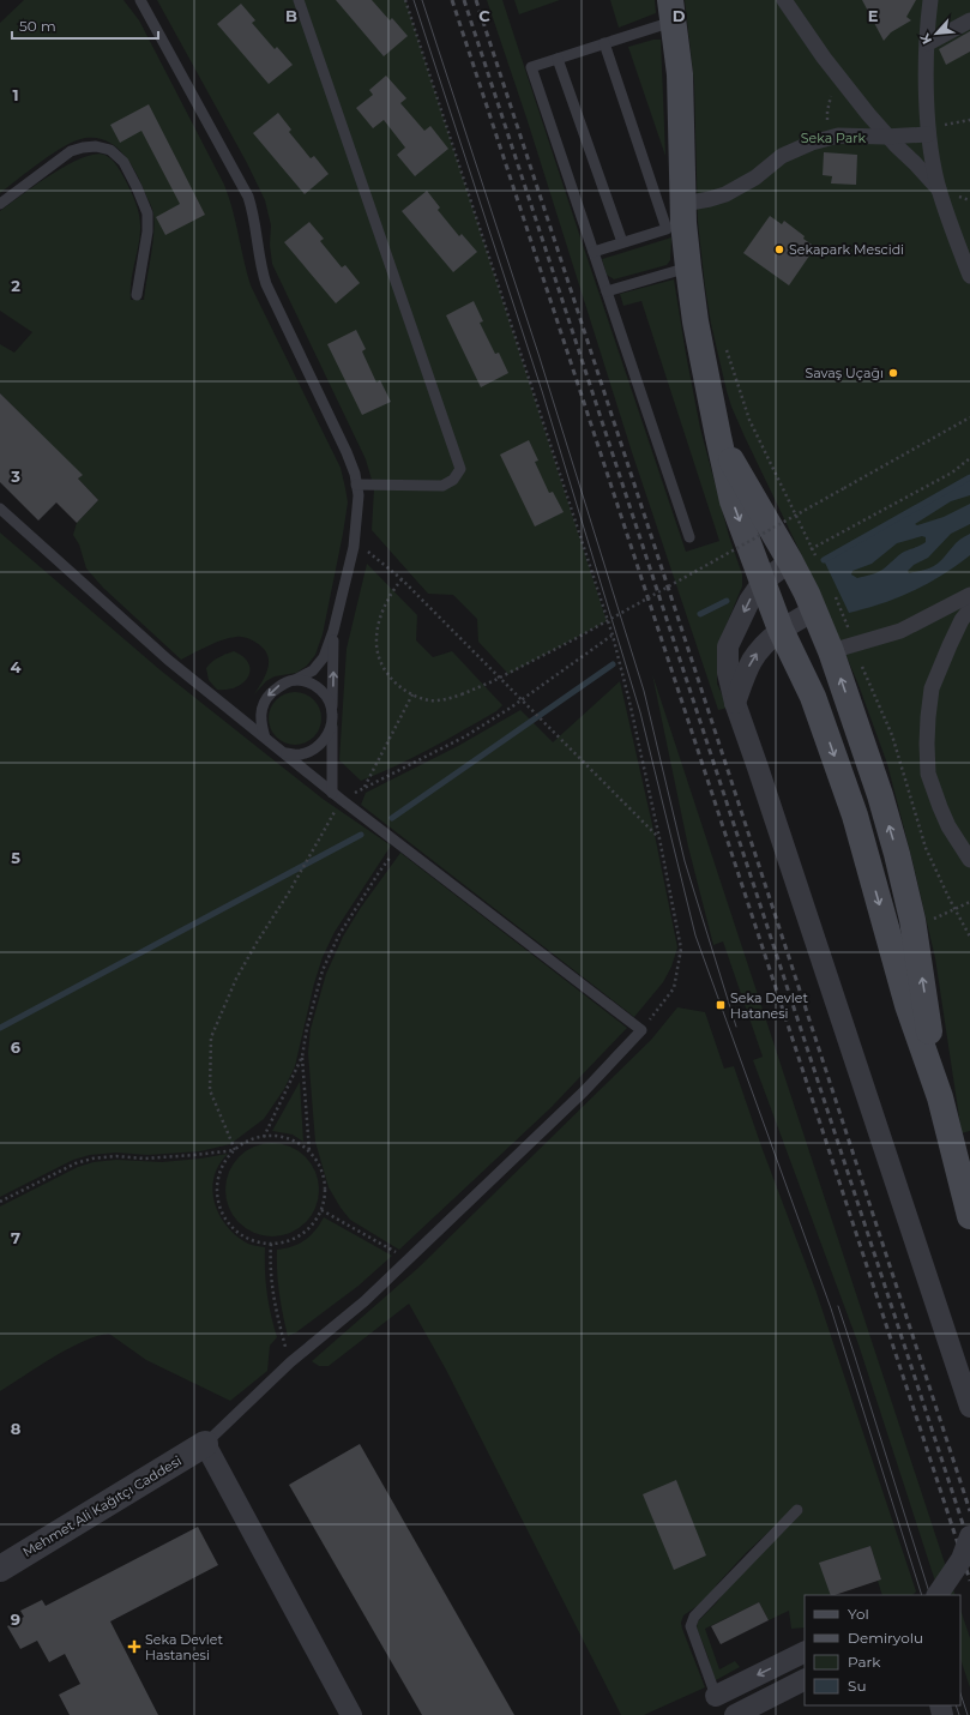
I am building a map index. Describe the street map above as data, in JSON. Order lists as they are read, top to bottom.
{
  "streets": {
    "street": ["Mehmet Ali Kağıtçı Caddesi"]
  },
  "parks": ["Seka Park"],
  "places": {
    "other": ["Sekapark Mescidi", "Savaş Uçağı"],
    "transit": ["Seka Devlet Hatanesi"],
    "health": ["Seka Devlet Hastanesi"]
  },
  "legend": [
    "Yol",
    "Demiryolu",
    "Park",
    "Su"
  ],
  "scale_bar": "50 m",
  "north": "bottom left",
  "grid": {
    "columns": [
      "B",
      "C",
      "D",
      "E"
    ],
    "rows": [
      "1",
      "2",
      "3",
      "4",
      "5",
      "6",
      "7",
      "8",
      "9"
    ]
  }
}
